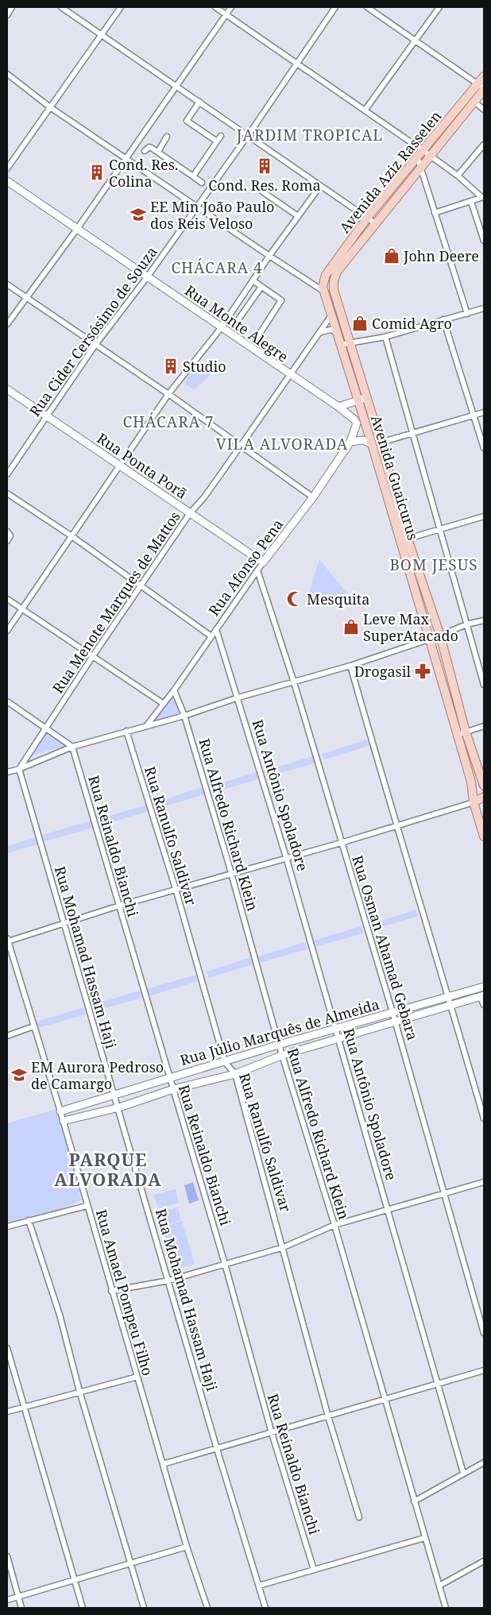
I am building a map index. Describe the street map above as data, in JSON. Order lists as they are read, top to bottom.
{
  "streets": {
    "main road": ["Avenida Aziz Rasselen", "Avenida Guaicurus"],
    "street": [
      "Rua Monte Alegre",
      "Rua Cider Cersósimo de Souza",
      "Rua Ponta Porã",
      "Rua Afonso Pena",
      "Rua Menote Marques de Mattos",
      "Rua Antônio Spoladore",
      "Rua Alfredo Richard Klein",
      "Rua Ranulfo Saldivar",
      "Rua Reinaldo Bianchi",
      "Rua Osman Ahamad Gebara",
      "Rua Mohamad Hassam Haji",
      "Rua Júlio Marquês de Almeida",
      "Rua Amael Pompeu Filho"
    ]
  },
  "crossings": [
    ["Avenida Aziz Rasselen", "Avenida Guaicurus"],
    ["Rua Monte Alegre", "Rua Cider Cersósimo de Souza"],
    ["Rua Monte Alegre", "Rua Afonso Pena"],
    ["Rua Monte Alegre", "Rua Menote Marques de Mattos"],
    ["Rua Cider Cersósimo de Souza", "Rua Ponta Porã"],
    ["Rua Ponta Porã", "Rua Afonso Pena"],
    ["Rua Ponta Porã", "Rua Menote Marques de Mattos"],
    ["Avenida Guaicurus", "Rua Menote Marques de Mattos"],
    ["Rua Afonso Pena", "Rua Antônio Spoladore"],
    ["Rua Afonso Pena", "Rua Alfredo Richard Klein"],
    ["Rua Afonso Pena", "Rua Osman Ahamad Gebara"],
    ["Rua Menote Marques de Mattos", "Rua Mohamad Hassam Haji"],
    ["Rua Antônio Spoladore", "Rua Júlio Marquês de Almeida"],
    ["Rua Alfredo Richard Klein", "Rua Júlio Marquês de Almeida"],
    ["Rua Ranulfo Saldivar", "Rua Júlio Marquês de Almeida"],
    ["Rua Reinaldo Bianchi", "Rua Júlio Marquês de Almeida"],
    ["Rua Osman Ahamad Gebara", "Rua Júlio Marquês de Almeida"],
    ["Rua Mohamad Hassam Haji", "Rua Júlio Marquês de Almeida"],
    ["Rua Júlio Marquês de Almeida", "Rua Amael Pompeu Filho"]
  ],
  "districts": [
    "JARDIM TROPICAL",
    "CHÁCARA 4",
    "CHÁCARA 7",
    "VILA ALVORADA",
    "BOM JESUS",
    "PARQUE ALVORADA"
  ],
  "places": {
    "building": ["Cond. Res. Roma", "Cond. Res. Colina", "Studio"],
    "school or university": ["EE Min João Paulo dos Reis Veloso", "EM Aurora Pedroso de Camargo"],
    "shop": ["John Deere", "Comid Agro", "Leve Max SuperAtacado"],
    "mosque": ["Mesquita"],
    "pharmacy": ["Drogasil"]
  }
}
